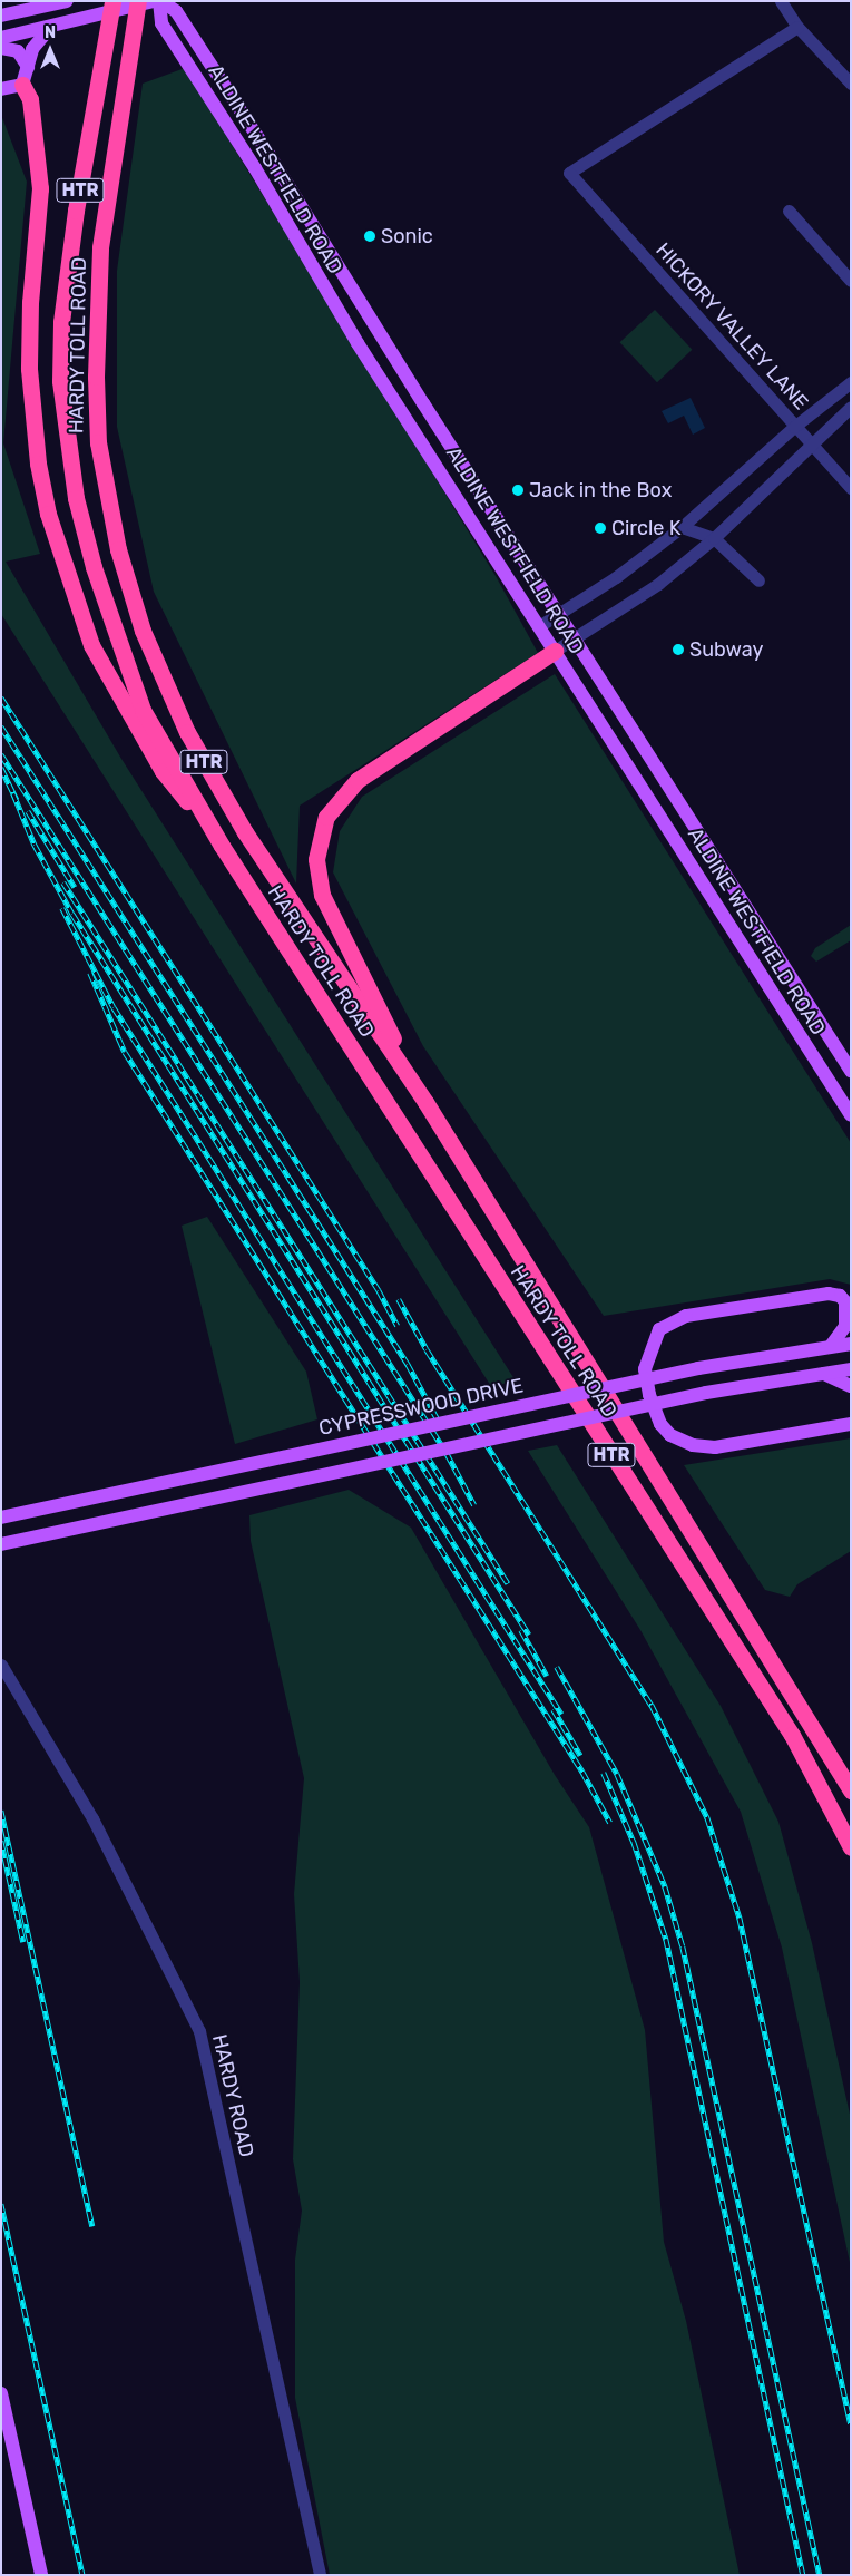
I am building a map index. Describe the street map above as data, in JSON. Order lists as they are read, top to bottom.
{
  "streets": {
    "highway": ["HTR", "HARDY TOLL ROAD"],
    "main road": ["ALDINE WESTFIELD ROAD", "CYPRESSWOOD DRIVE"],
    "street": ["HICKORY VALLEY LANE", "HARDY ROAD"]
  },
  "places": [
    "Sonic",
    "Jack in the Box",
    "Circle K",
    "Subway"
  ],
  "north": "top"
}
